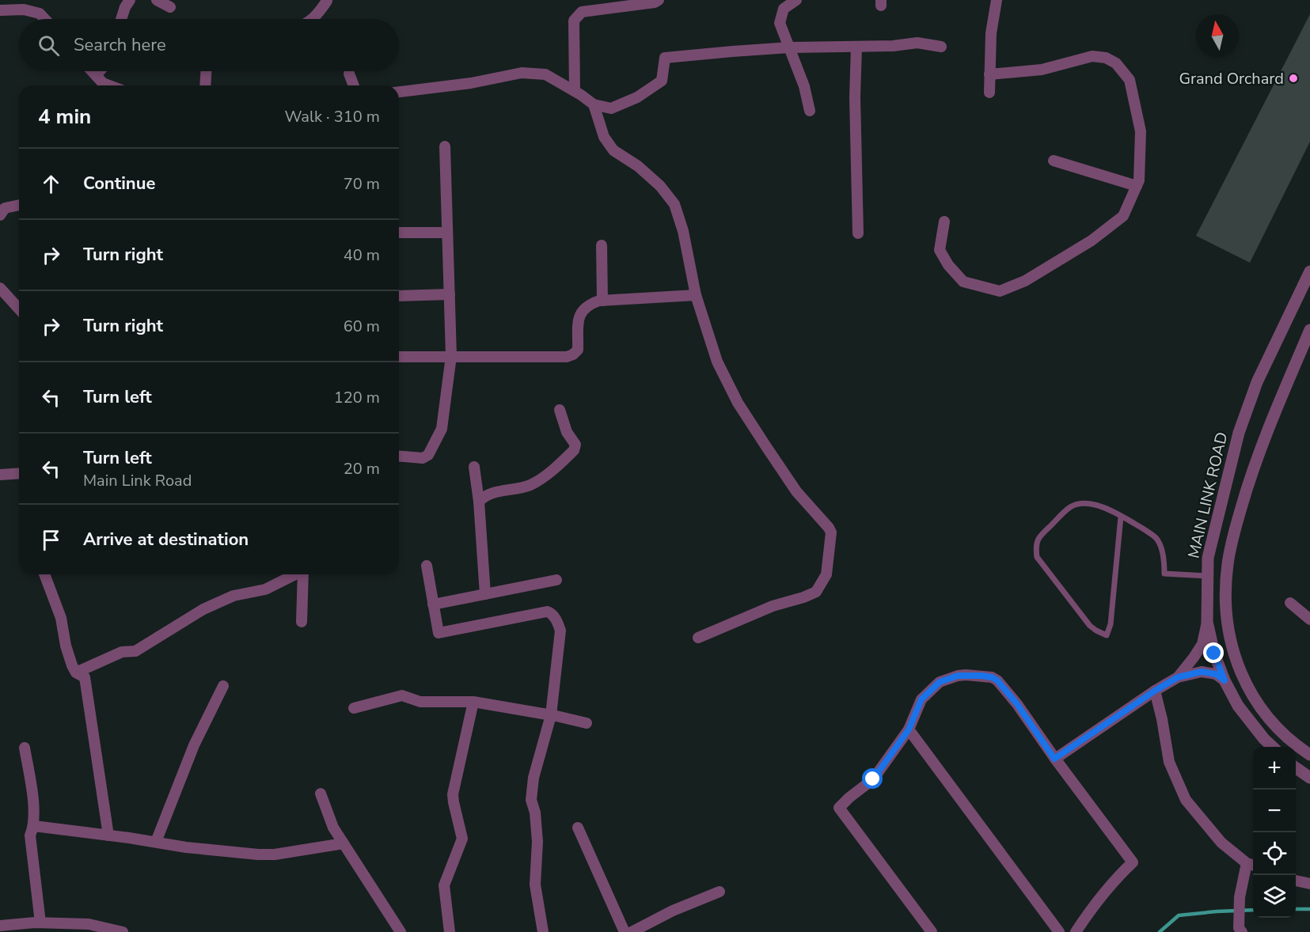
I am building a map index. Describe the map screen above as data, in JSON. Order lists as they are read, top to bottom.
{
  "streets": {
    "street": ["MAIN LINK ROAD"]
  },
  "places": ["Grand Orchard"],
  "north": "top",
  "page": {
    "search": "Search here",
    "heading": ["4 min", "Walk · 310 m"],
    "list": [
      ["Continue", "70 m"],
      ["Turn right", "40 m"],
      ["Turn right", "60 m"],
      ["Turn left", "120 m"],
      ["Turn left", "Main Link Road", "20 m"],
      "Arrive at destination"
    ],
    "map_buttons": ["+", "−"]
  }
}
